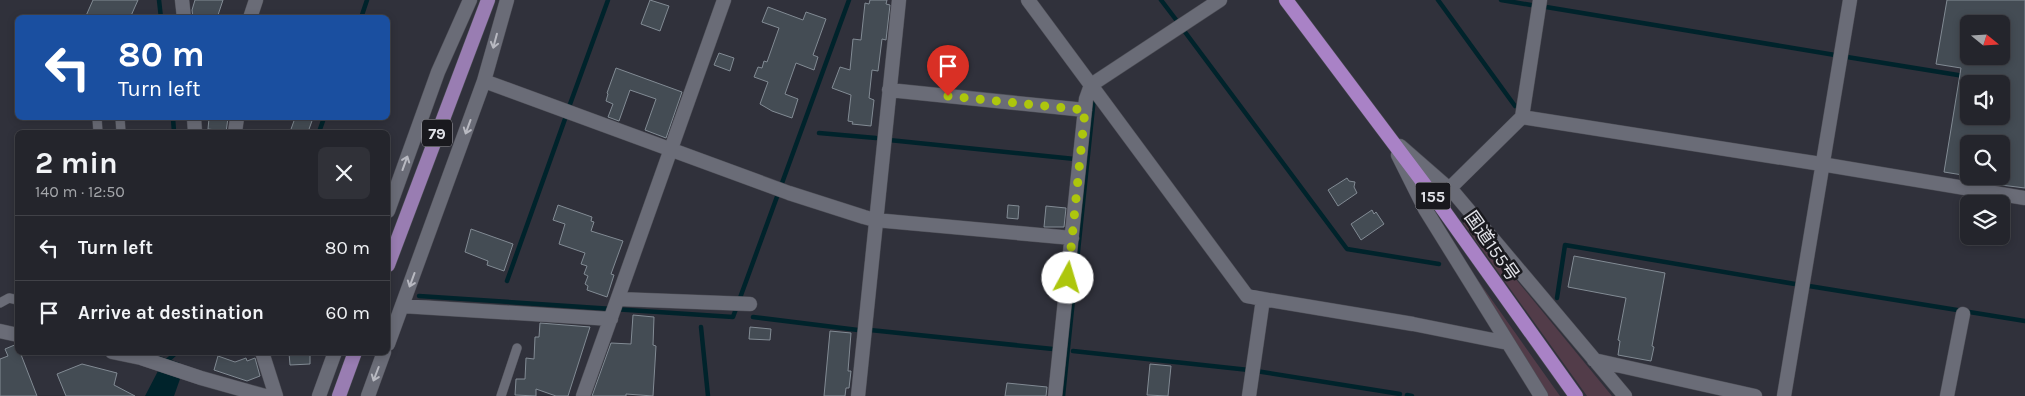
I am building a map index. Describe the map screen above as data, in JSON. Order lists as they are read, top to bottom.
{
  "streets": {
    "highway": ["155", "国道155号"],
    "main road": ["79"]
  },
  "north": "right",
  "page": {
    "turn": ["80 m", "Turn left"],
    "heading": ["2 min", "140 m · 12:50"],
    "list": [
      {
        "name": "Turn left",
        "value": "80 m"
      },
      {
        "name": "Arrive at destination",
        "value": "60 m"
      }
    ]
  }
}
